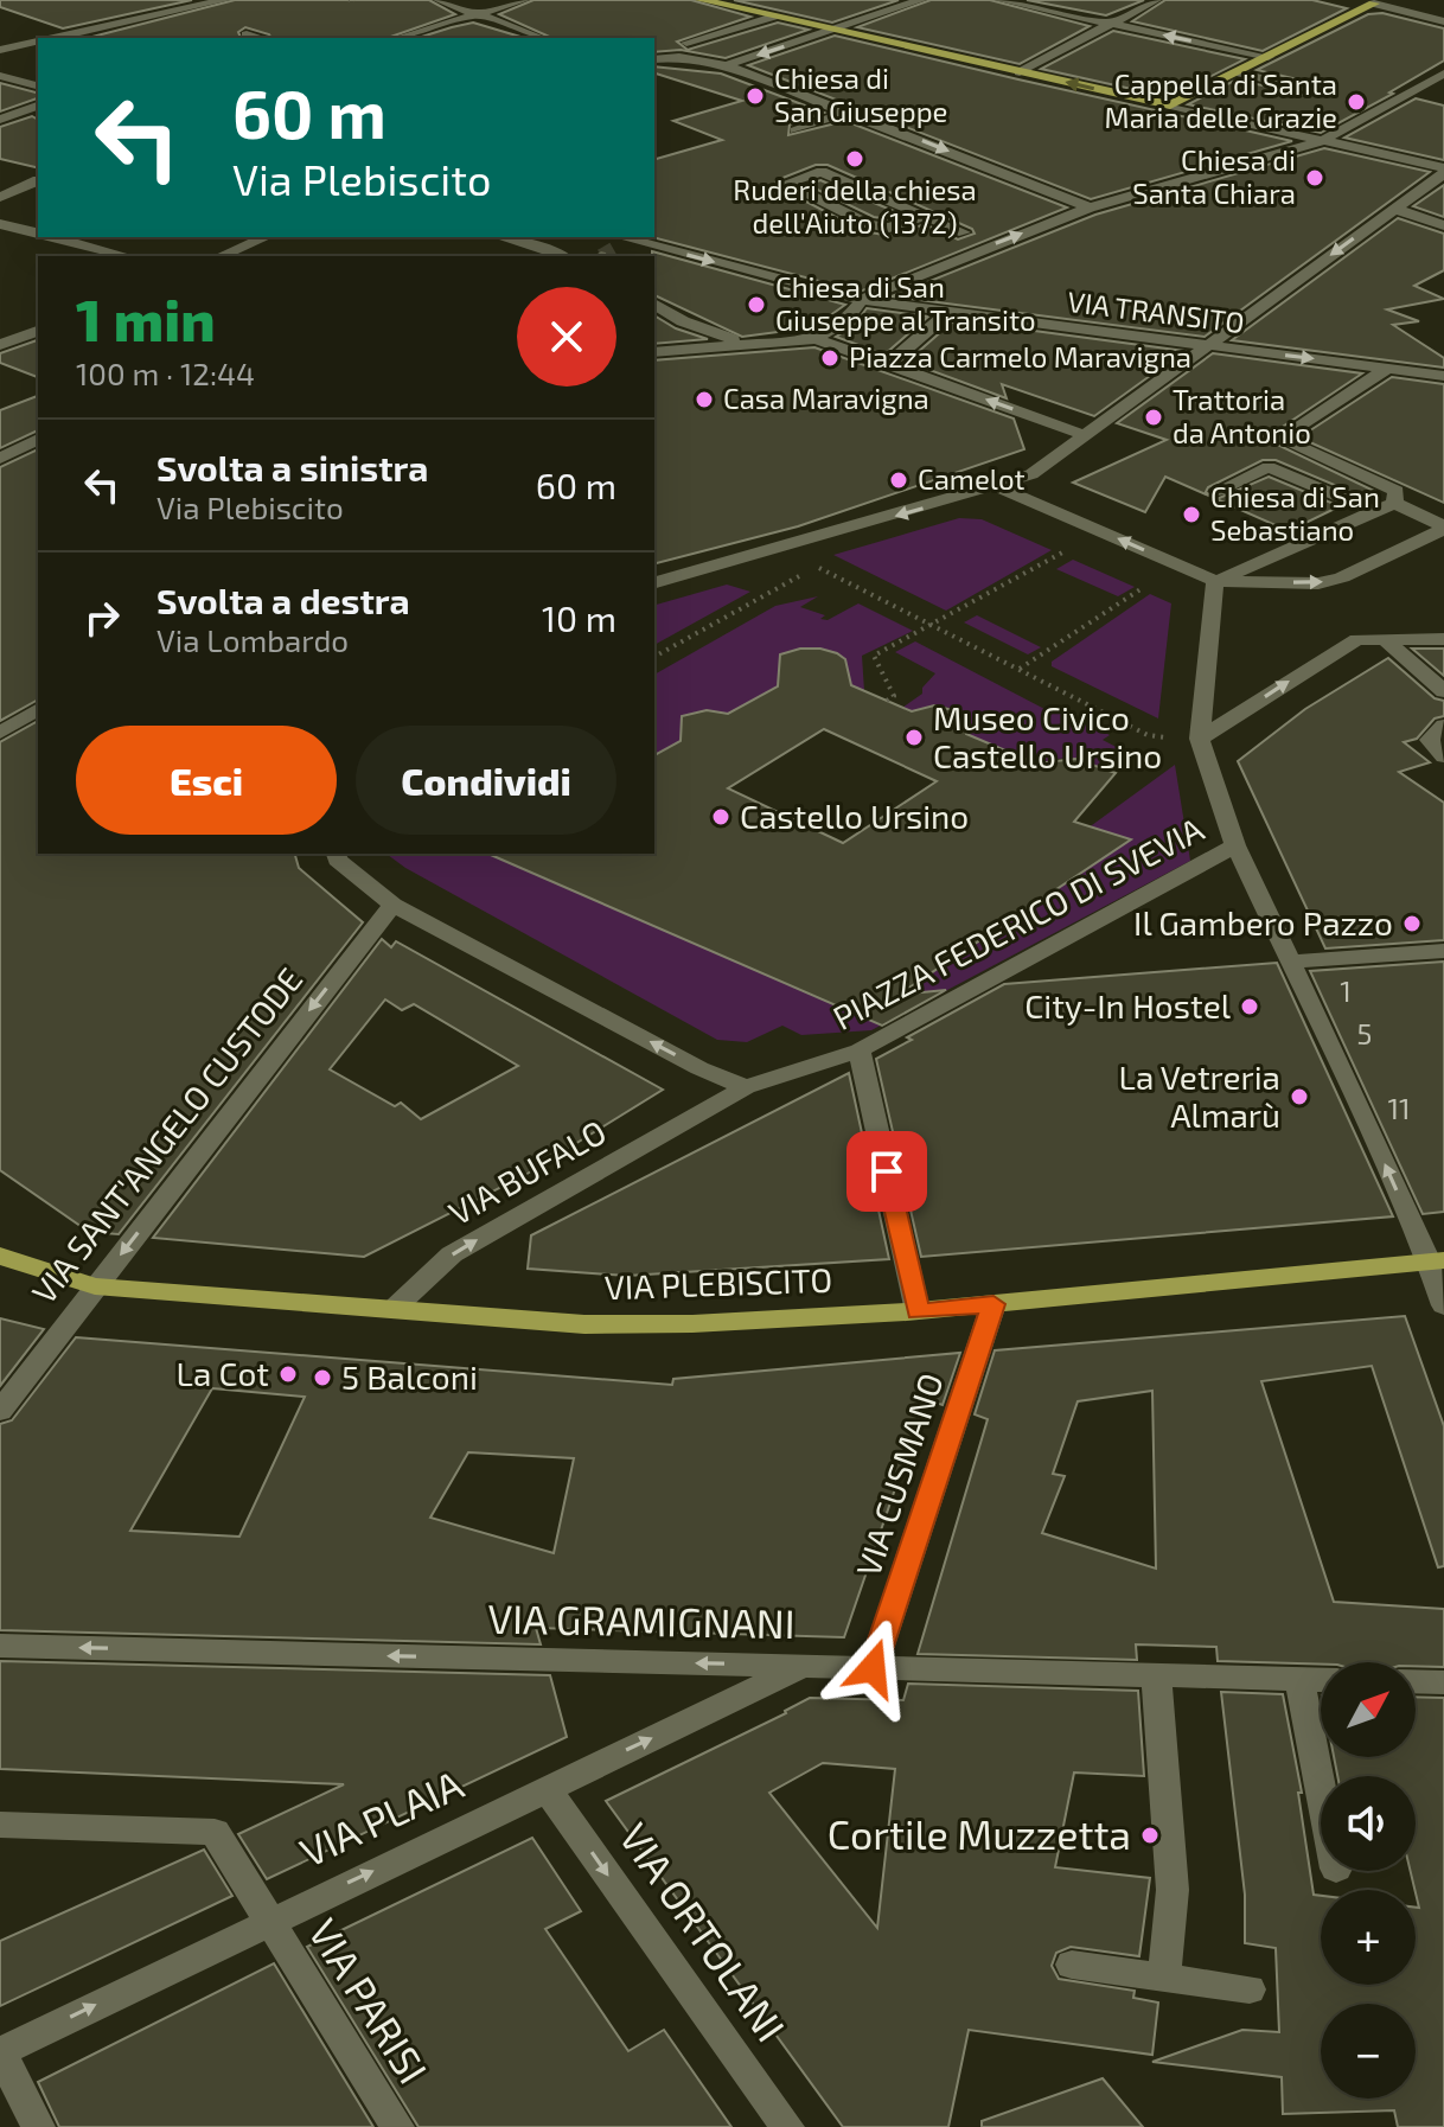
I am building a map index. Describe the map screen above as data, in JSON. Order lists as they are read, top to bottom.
{
  "streets": {
    "main road": ["VIA PLEBISCITO"],
    "street": [
      "VIA TRANSITO",
      "PIAZZA FEDERICO DI SVEVIA",
      "VIA SANT'ANGELO CUSTODE",
      "VIA BUFALO",
      "VIA CUSMANO",
      "VIA GRAMIGNANI",
      "VIA PLAIA",
      "VIA ORTOLANI",
      "VIA PARISI"
    ]
  },
  "crossings": [
    ["PIAZZA FEDERICO DI SVEVIA", "VIA BUFALO"],
    ["VIA SANT'ANGELO CUSTODE", "VIA PLEBISCITO"],
    ["VIA BUFALO", "VIA PLEBISCITO"],
    ["VIA PLEBISCITO", "VIA CUSMANO"],
    ["VIA CUSMANO", "VIA GRAMIGNANI"],
    ["VIA GRAMIGNANI", "VIA PLAIA"],
    ["VIA PLAIA", "VIA ORTOLANI"],
    ["VIA PLAIA", "VIA PARISI"]
  ],
  "one_way": [
    "VIA SANT'ANGELO CUSTODE",
    "VIA BUFALO",
    "VIA GRAMIGNANI",
    "VIA PLAIA",
    "VIA ORTOLANI"
  ],
  "places": [
    "Chiesa di San Giuseppe",
    "Cappella di Santa Maria delle Grazie",
    "Ruderi della chiesa dell'Aiuto (1372)",
    "Chiesa di Santa Chiara",
    "Chiesa di San Giuseppe al Transito",
    "Piazza Carmelo Maravigna",
    "Casa Maravigna",
    "Trattoria da Antonio",
    "Camelot",
    "Chiesa di San Sebastiano",
    "Museo Civico Castello Ursino",
    "Castello Ursino",
    "Il Gambero Pazzo",
    "City-In Hostel",
    "La Vetreria Almarù",
    "La Cot",
    "5 Balconi",
    "Cortile Muzzetta"
  ],
  "house_numbers": ["1", "5", "11"],
  "north": "top right",
  "page": {
    "turn": ["60 m", "Via Plebiscito"],
    "heading": ["1 min", "100 m · 12:44"],
    "list": [
      {
        "name": "Svolta a sinistra",
        "note": "Via Plebiscito",
        "value": "60 m"
      },
      {
        "name": "Svolta a destra",
        "note": "Via Lombardo",
        "value": "10 m"
      }
    ],
    "buttons": ["Esci", "Condividi"],
    "map_buttons": ["+", "−"]
  }
}
